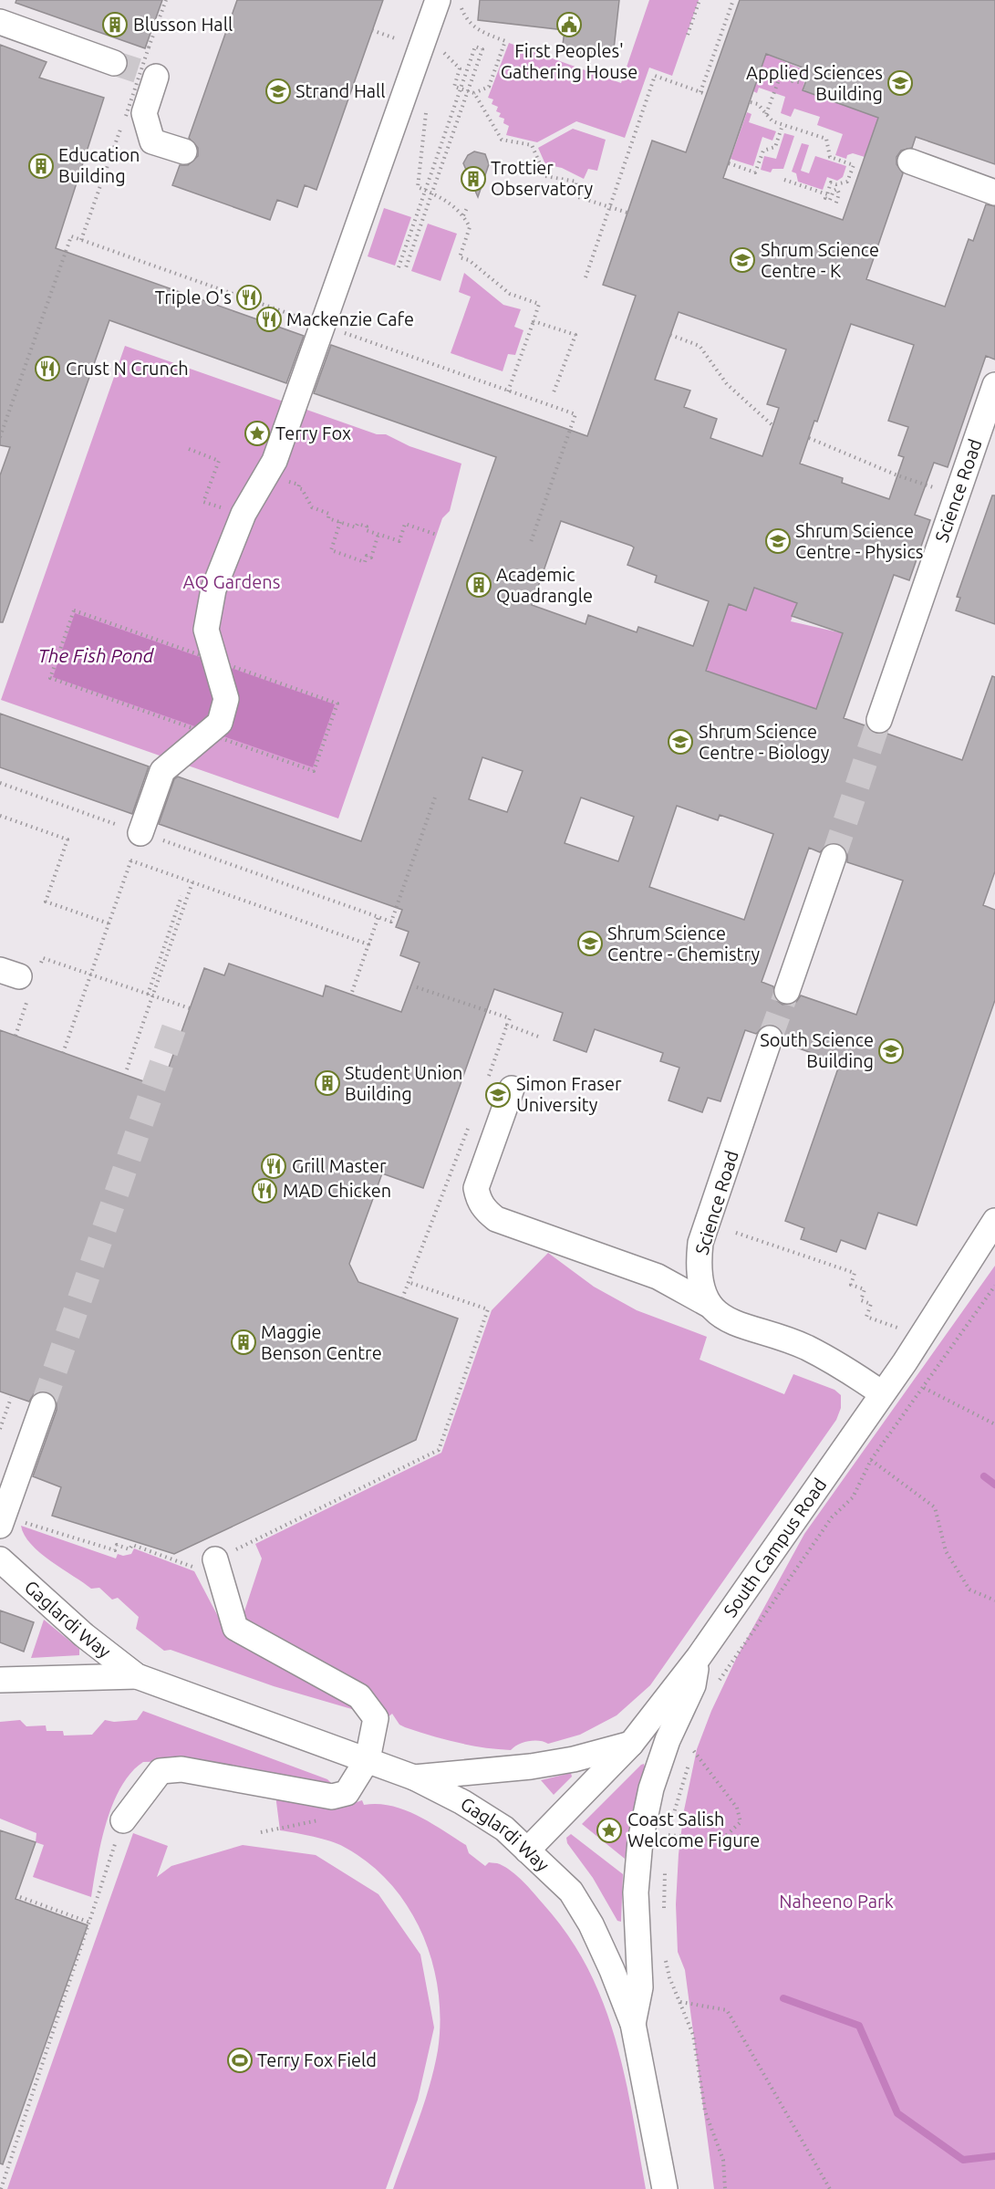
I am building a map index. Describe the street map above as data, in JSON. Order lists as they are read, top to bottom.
{
  "streets": {
    "street": ["Science Road", "South Campus Road", "Gaglardi Way"]
  },
  "crossings": [
    ["South Campus Road", "Gaglardi Way"]
  ],
  "water": ["The Fish Pond"],
  "parks": ["AQ Gardens", "Naheeno Park"],
  "places": {
    "building": [
      "Blusson Hall",
      "Education Building",
      "Trottier Observatory",
      "Academic Quadrangle",
      "Student Union Building",
      "Maggie Benson Centre"
    ],
    "public building": ["First Peoples' Gathering House"],
    "school or university": [
      "Applied Sciences Building",
      "Strand Hall",
      "Shrum Science Centre - K",
      "Shrum Science Centre - Physics",
      "Shrum Science Centre - Biology",
      "Shrum Science Centre - Chemistry",
      "South Science Building",
      "Simon Fraser University"
    ],
    "restaurant": [
      "Triple O's",
      "Mackenzie Cafe",
      "Crust N Crunch",
      "Grill Master",
      "MAD Chicken"
    ],
    "place": ["Terry Fox", "Coast Salish Welcome Figure"],
    "sports": ["Terry Fox Field"]
  }
}
